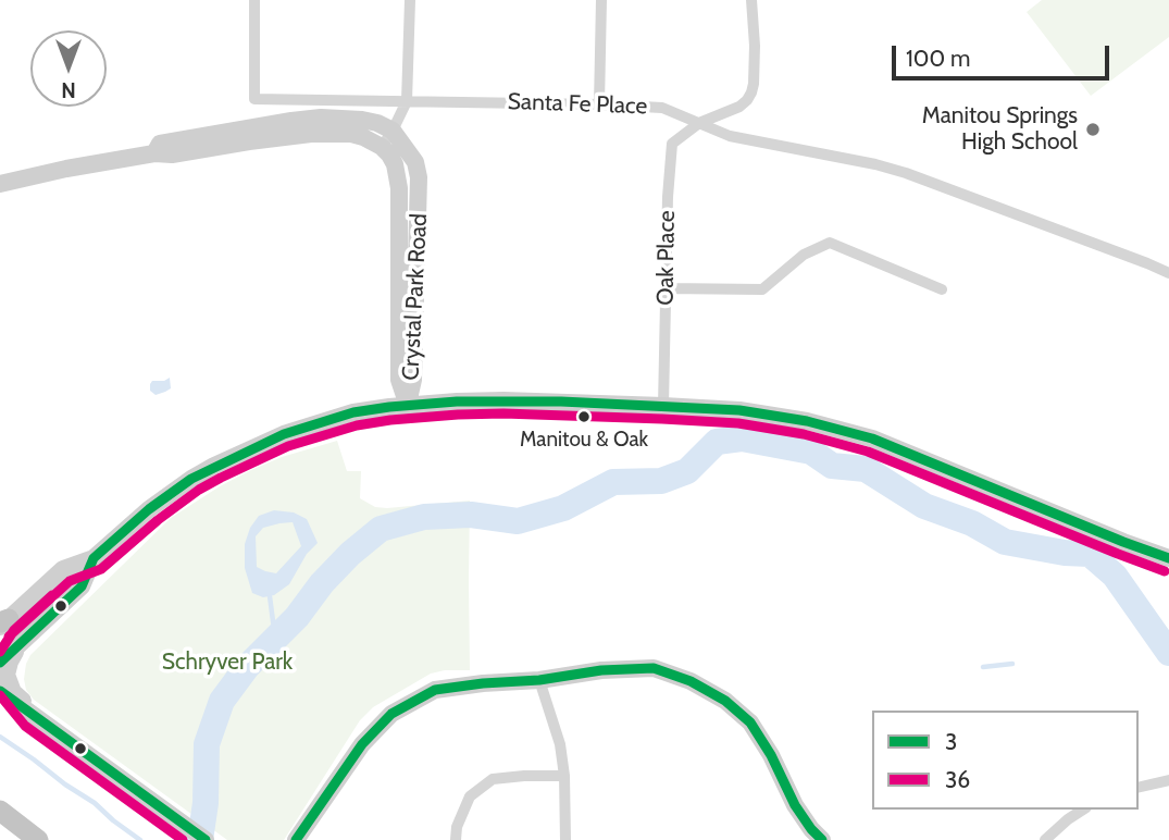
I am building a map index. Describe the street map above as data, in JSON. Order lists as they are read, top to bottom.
{
  "streets": {
    "street": ["Santa Fe Place", "Oak Place", "Crystal Park Road"]
  },
  "crossings": [
    ["Santa Fe Place", "Oak Place"]
  ],
  "parks": ["Schryver Park"],
  "places": ["Manitou Springs High School", "Manitou & Oak"],
  "lines": ["transit line 3", "transit line 36"],
  "legend": ["3", "36"],
  "scale_bar": "100 m",
  "north": "bottom"
}
